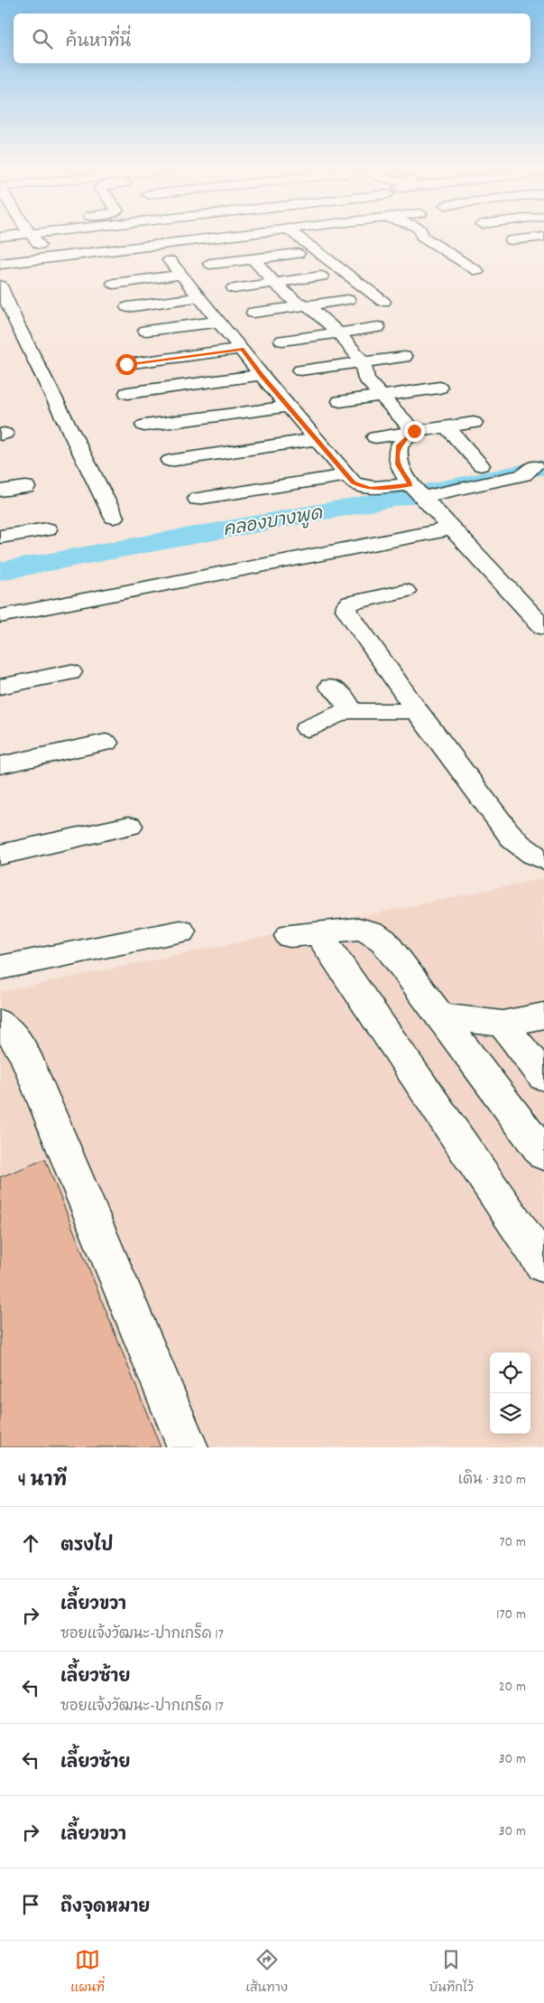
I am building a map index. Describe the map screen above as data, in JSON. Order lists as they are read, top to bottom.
{
  "water": ["คลองบางพูด"],
  "page": {
    "search": "ค้นหาที่นี่",
    "heading": ["4 นาที", "เดิน · 320 m"],
    "list": [
      ["ตรงไป", "70 m"],
      ["เลี้ยวขวา", "ซอยแจ้งวัฒนะ-ปากเกร็ด 17", "170 m"],
      ["เลี้ยวซ้าย", "ซอยแจ้งวัฒนะ-ปากเกร็ด 17", "20 m"],
      ["เลี้ยวซ้าย", "30 m"],
      ["เลี้ยวขวา", "30 m"],
      "ถึงจุดหมาย"
    ],
    "nav": ["แผนที่", "เส้นทาง", "บันทึกไว้"]
  }
}
